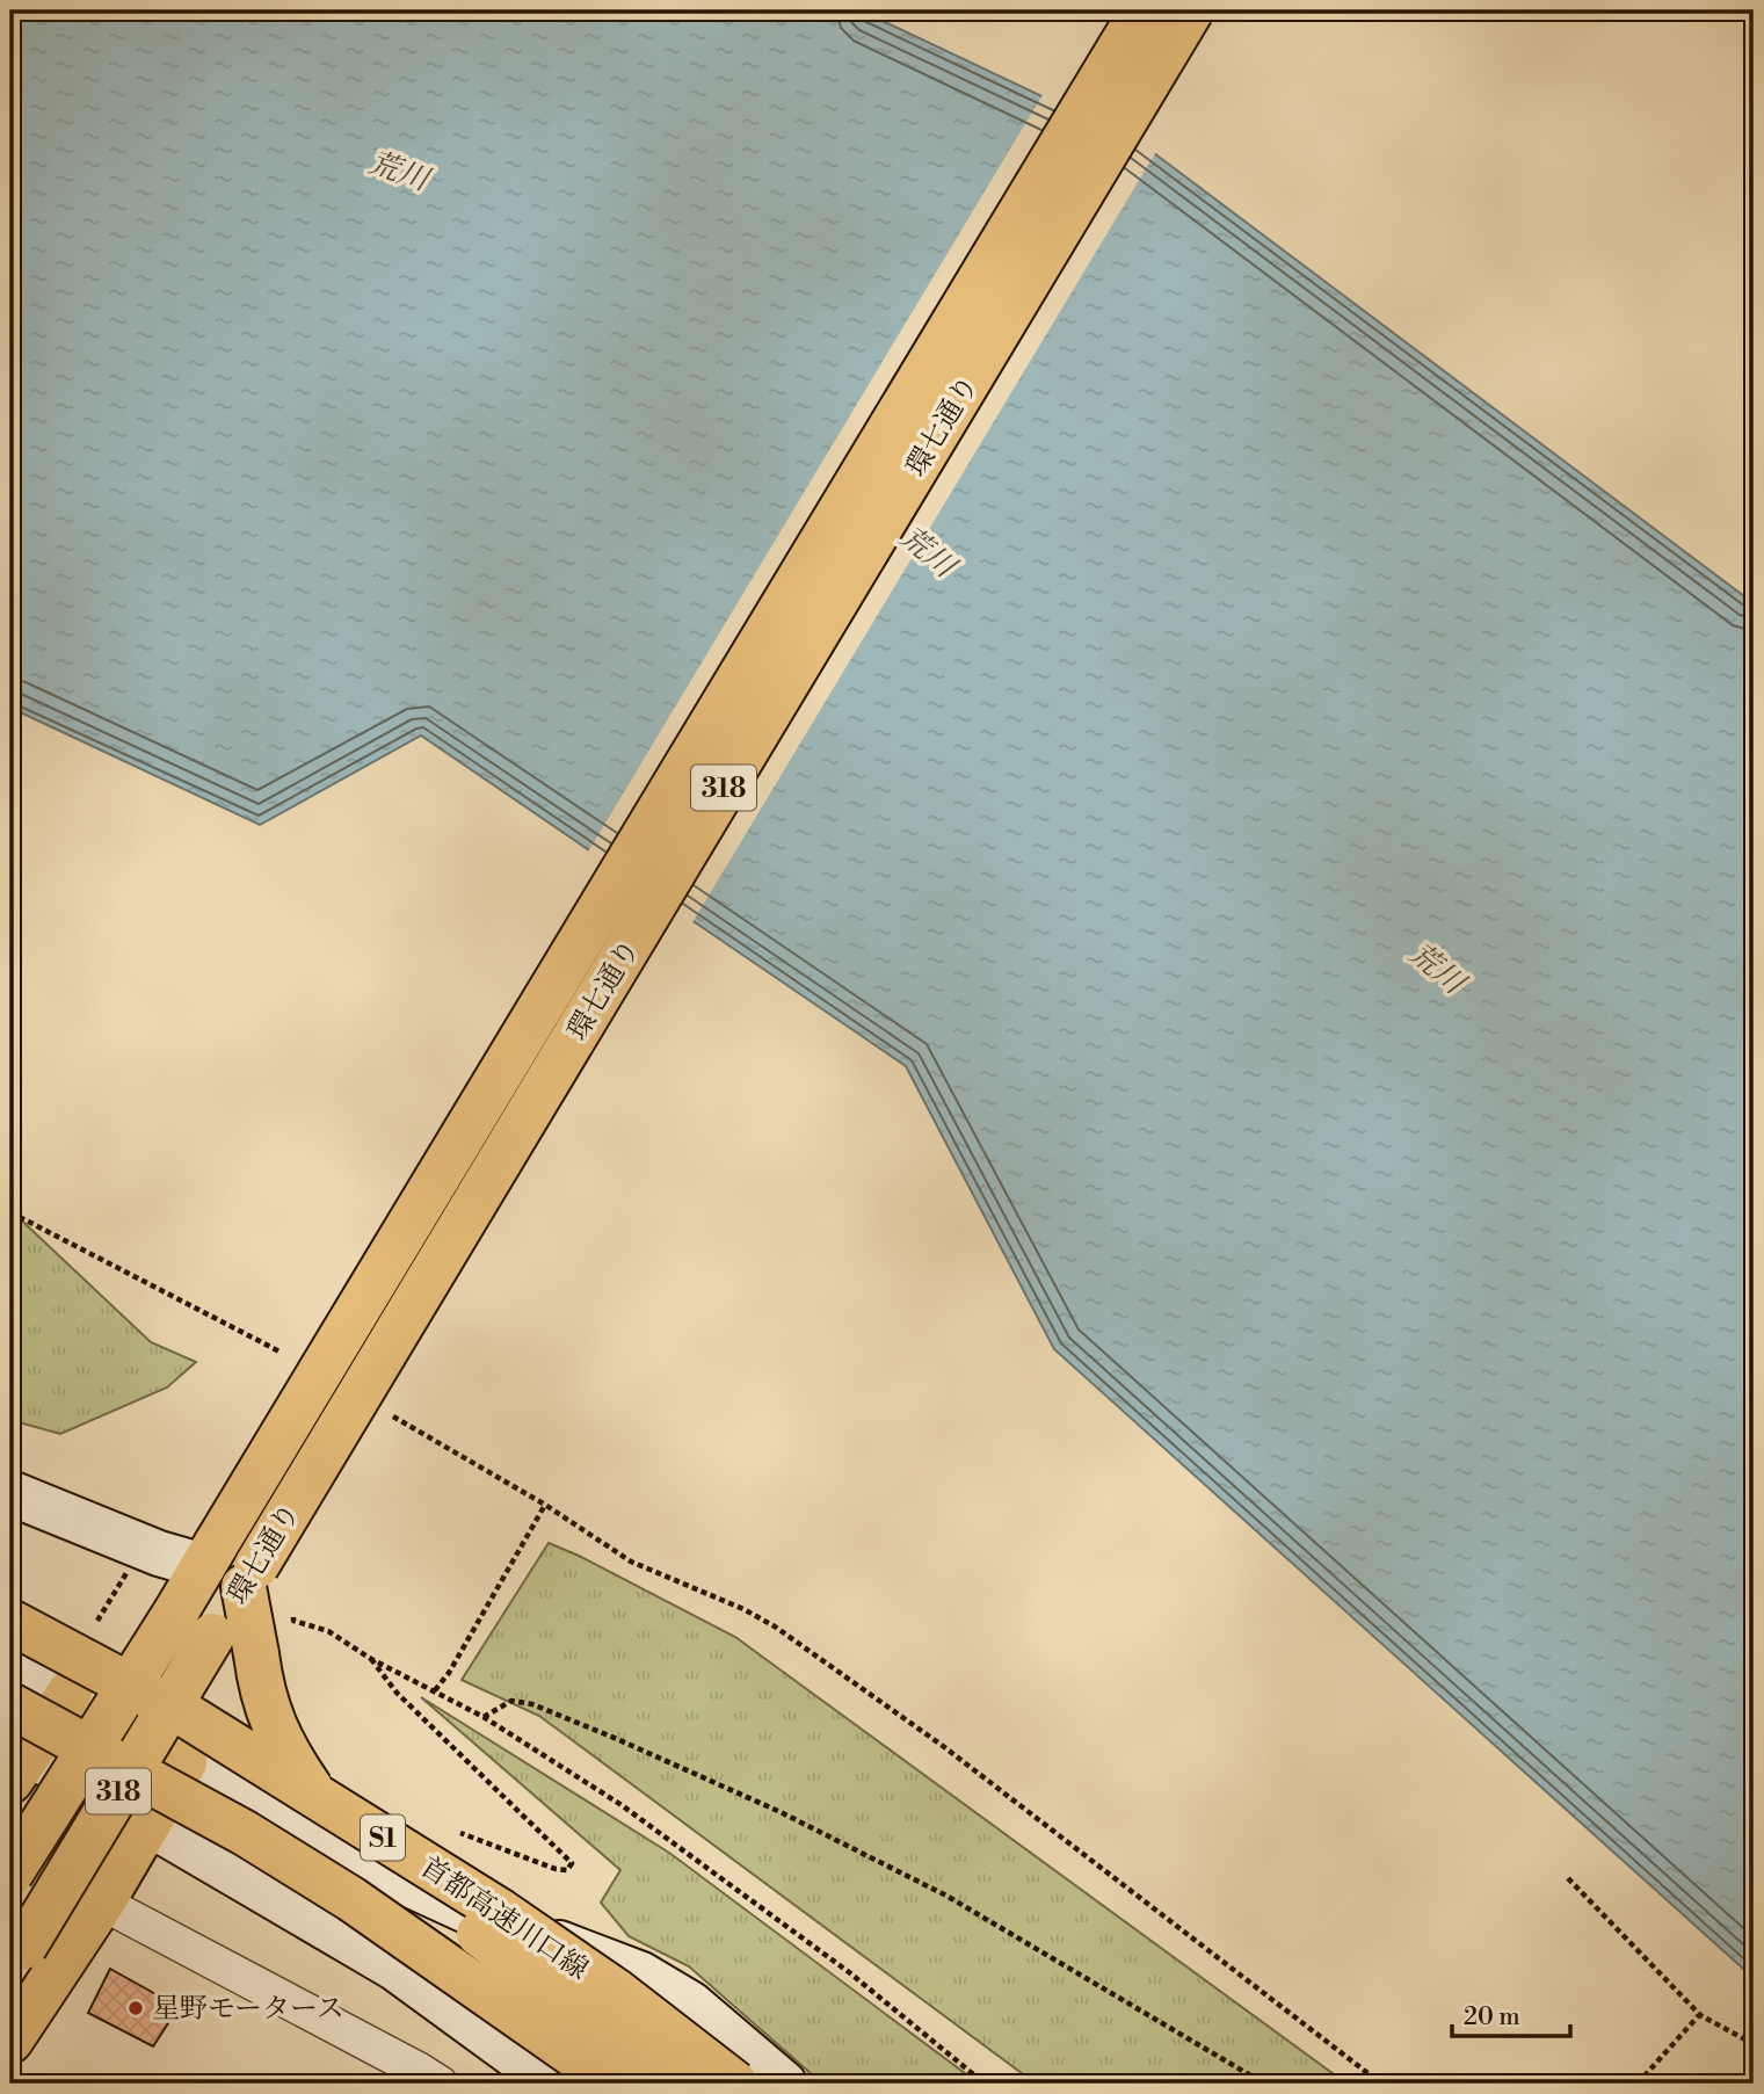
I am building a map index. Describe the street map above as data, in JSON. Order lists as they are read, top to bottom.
{
  "streets": {
    "main road": [
      "環七通り",
      "318",
      "S1",
      "首都高速川口線"
    ]
  },
  "water": ["荒川"],
  "places": ["星野モータース"],
  "scale_bar": "20 m"
}
